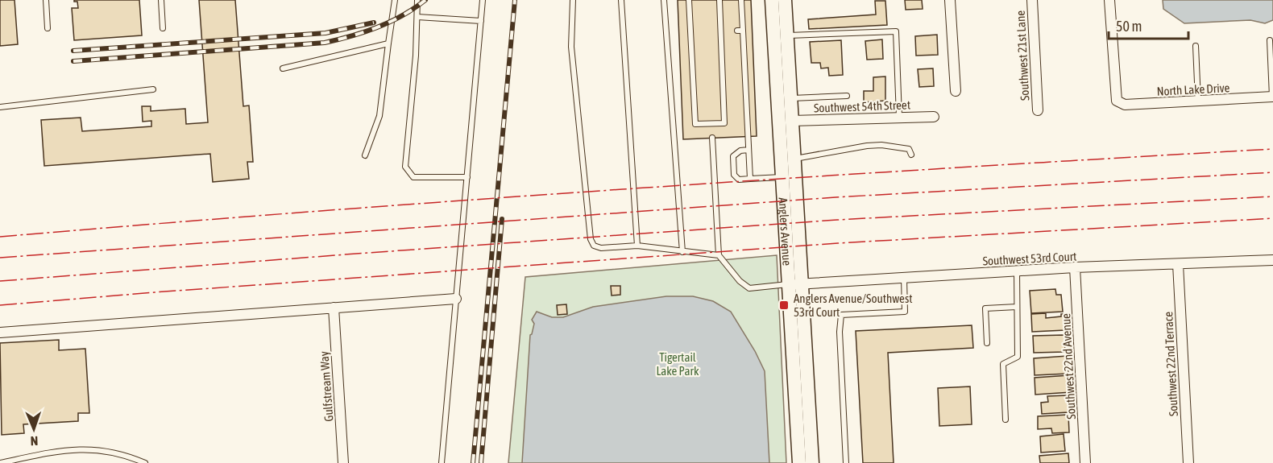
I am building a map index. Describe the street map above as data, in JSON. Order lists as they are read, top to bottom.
{
  "streets": {
    "street": [
      "Southwest 21st Lane",
      "North Lake Drive",
      "Southwest 54th Street",
      "Anglers Avenue",
      "Southwest 53rd Court",
      "Southwest 22nd Terrace",
      "Southwest 22nd Avenue",
      "Gulfstream Way"
    ]
  },
  "crossings": [
    ["Southwest 54th Street", "Anglers Avenue"],
    ["Anglers Avenue", "Southwest 53rd Court"],
    ["Southwest 53rd Court", "Southwest 22nd Terrace"],
    ["Southwest 53rd Court", "Southwest 22nd Avenue"]
  ],
  "parks": ["Tigertail Lake Park"],
  "places": {
    "transit": ["Anglers Avenue/Southwest 53rd Court"]
  },
  "scale_bar": "50 m",
  "north": "bottom"
}
